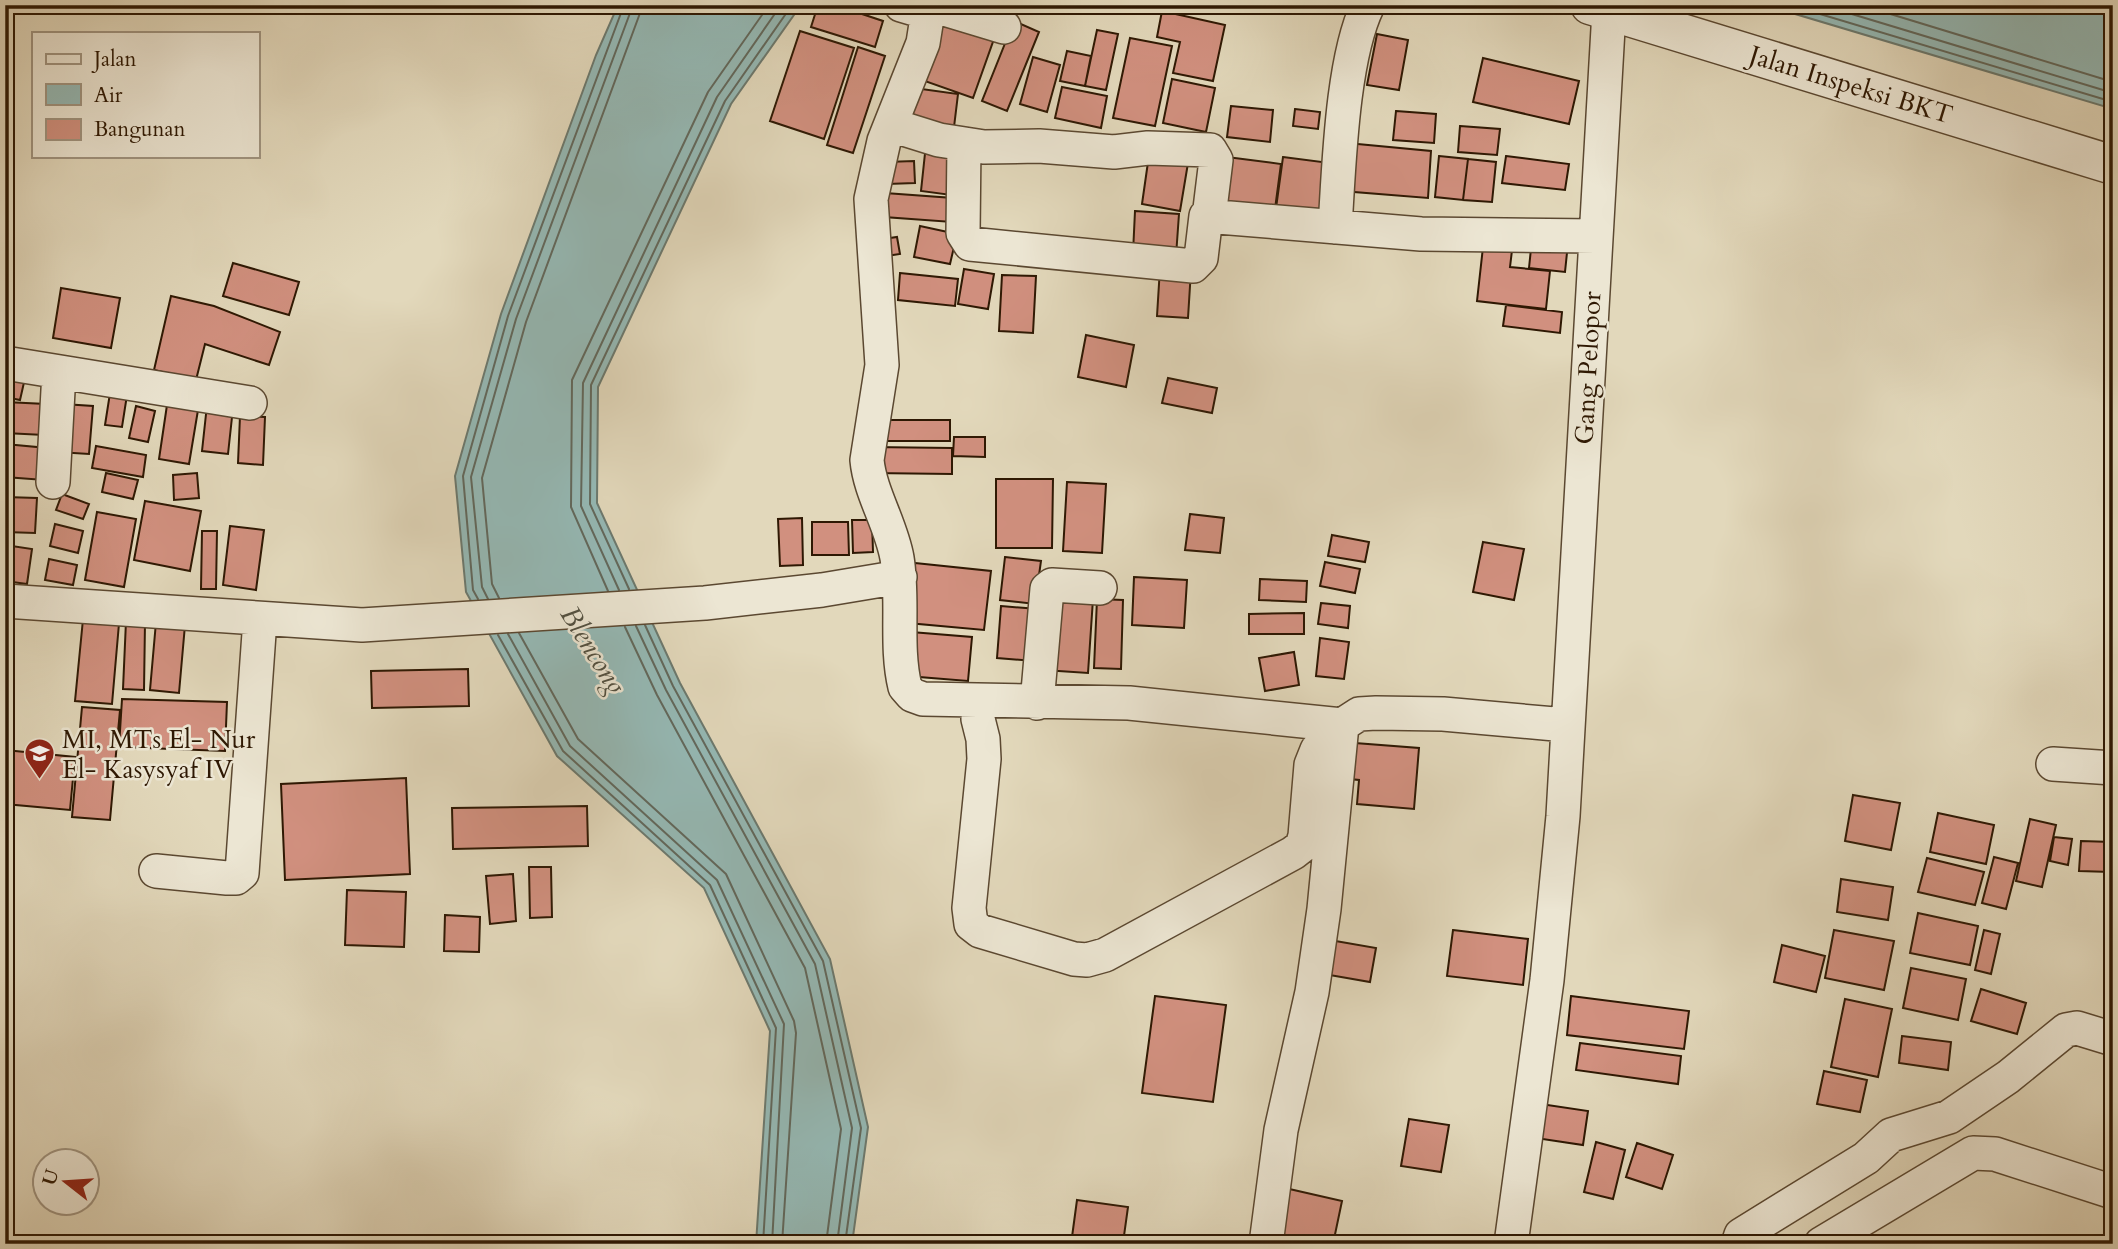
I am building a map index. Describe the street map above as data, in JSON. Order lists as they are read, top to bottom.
{
  "streets": {
    "street": ["Jalan Inspeksi BKT", "Gang Pelopor"]
  },
  "crossings": [
    ["Jalan Inspeksi BKT", "Gang Pelopor"]
  ],
  "water": ["Blencong"],
  "places": {
    "school or university": ["MI, MTs El- Nur El- Kasysyaf IV"]
  },
  "legend": ["Jalan", "Air", "Bangunan"],
  "north": "left"
}
